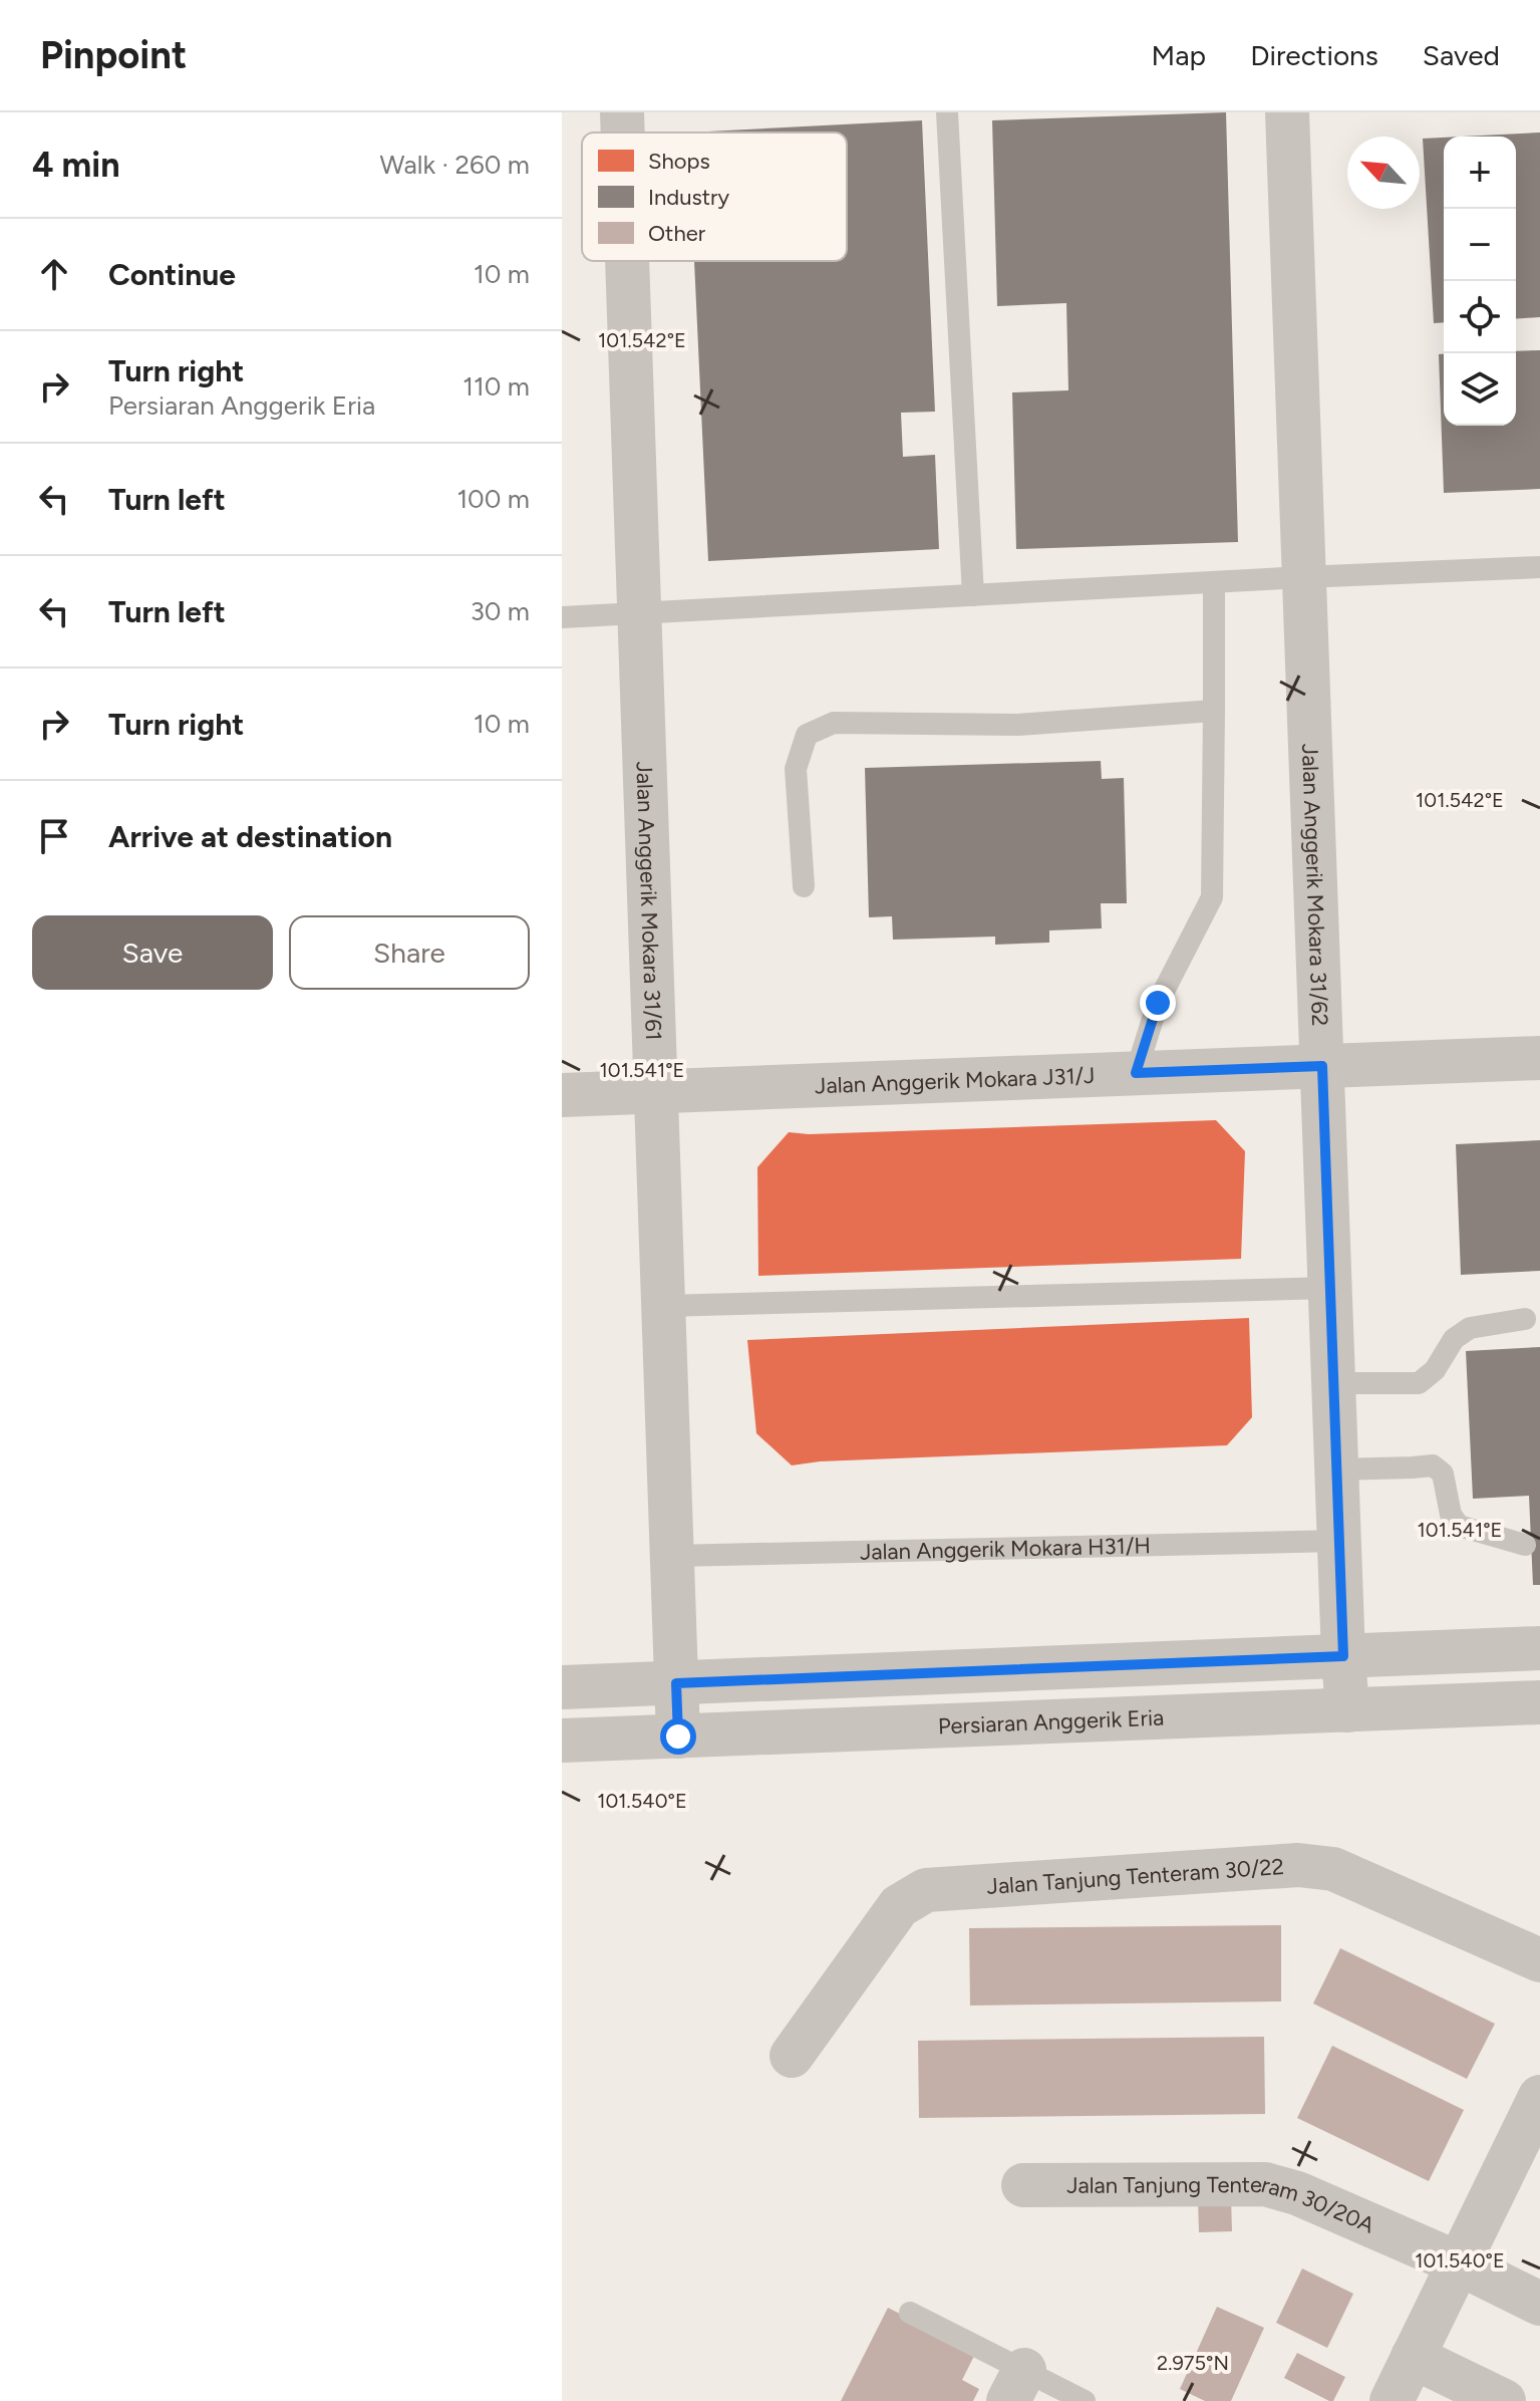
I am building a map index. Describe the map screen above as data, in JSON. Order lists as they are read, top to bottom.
{
  "streets": {
    "street": [
      "Jalan Anggerik Mokara 31/62",
      "Jalan Anggerik Mokara 31/61",
      "Jalan Anggerik Mokara J31/J",
      "Persiaran Anggerik Eria",
      "Jalan Tanjung Tenteram 30/22",
      "Jalan Tanjung Tenteram 30/20A"
    ],
    "lane": ["Jalan Anggerik Mokara H31/H"]
  },
  "crossings": [
    ["Jalan Anggerik Mokara 31/62", "Jalan Anggerik Mokara J31/J"],
    ["Jalan Anggerik Mokara 31/62", "Jalan Anggerik Mokara H31/H"],
    ["Jalan Anggerik Mokara 31/62", "Persiaran Anggerik Eria"],
    ["Jalan Anggerik Mokara 31/61", "Jalan Anggerik Mokara J31/J"],
    ["Jalan Anggerik Mokara 31/61", "Jalan Anggerik Mokara H31/H"],
    ["Jalan Anggerik Mokara 31/61", "Persiaran Anggerik Eria"]
  ],
  "legend": ["Shops", "Industry", "Other"],
  "north": "top left",
  "page": {
    "header": "Pinpoint",
    "nav": ["Map", "Directions", "Saved"],
    "heading": ["4 min", "Walk · 260 m"],
    "map_buttons": ["+", "−"],
    "list": [
      ["Continue", "10 m"],
      ["Turn right", "Persiaran Anggerik Eria", "110 m"],
      ["Turn left", "100 m"],
      ["Turn left", "30 m"],
      ["Turn right", "10 m"],
      "Arrive at destination"
    ],
    "buttons": ["Save", "Share"]
  },
  "coordinates": [
    "101.542°E",
    "101.541°E",
    "101.540°E",
    "2.975°N"
  ]
}
